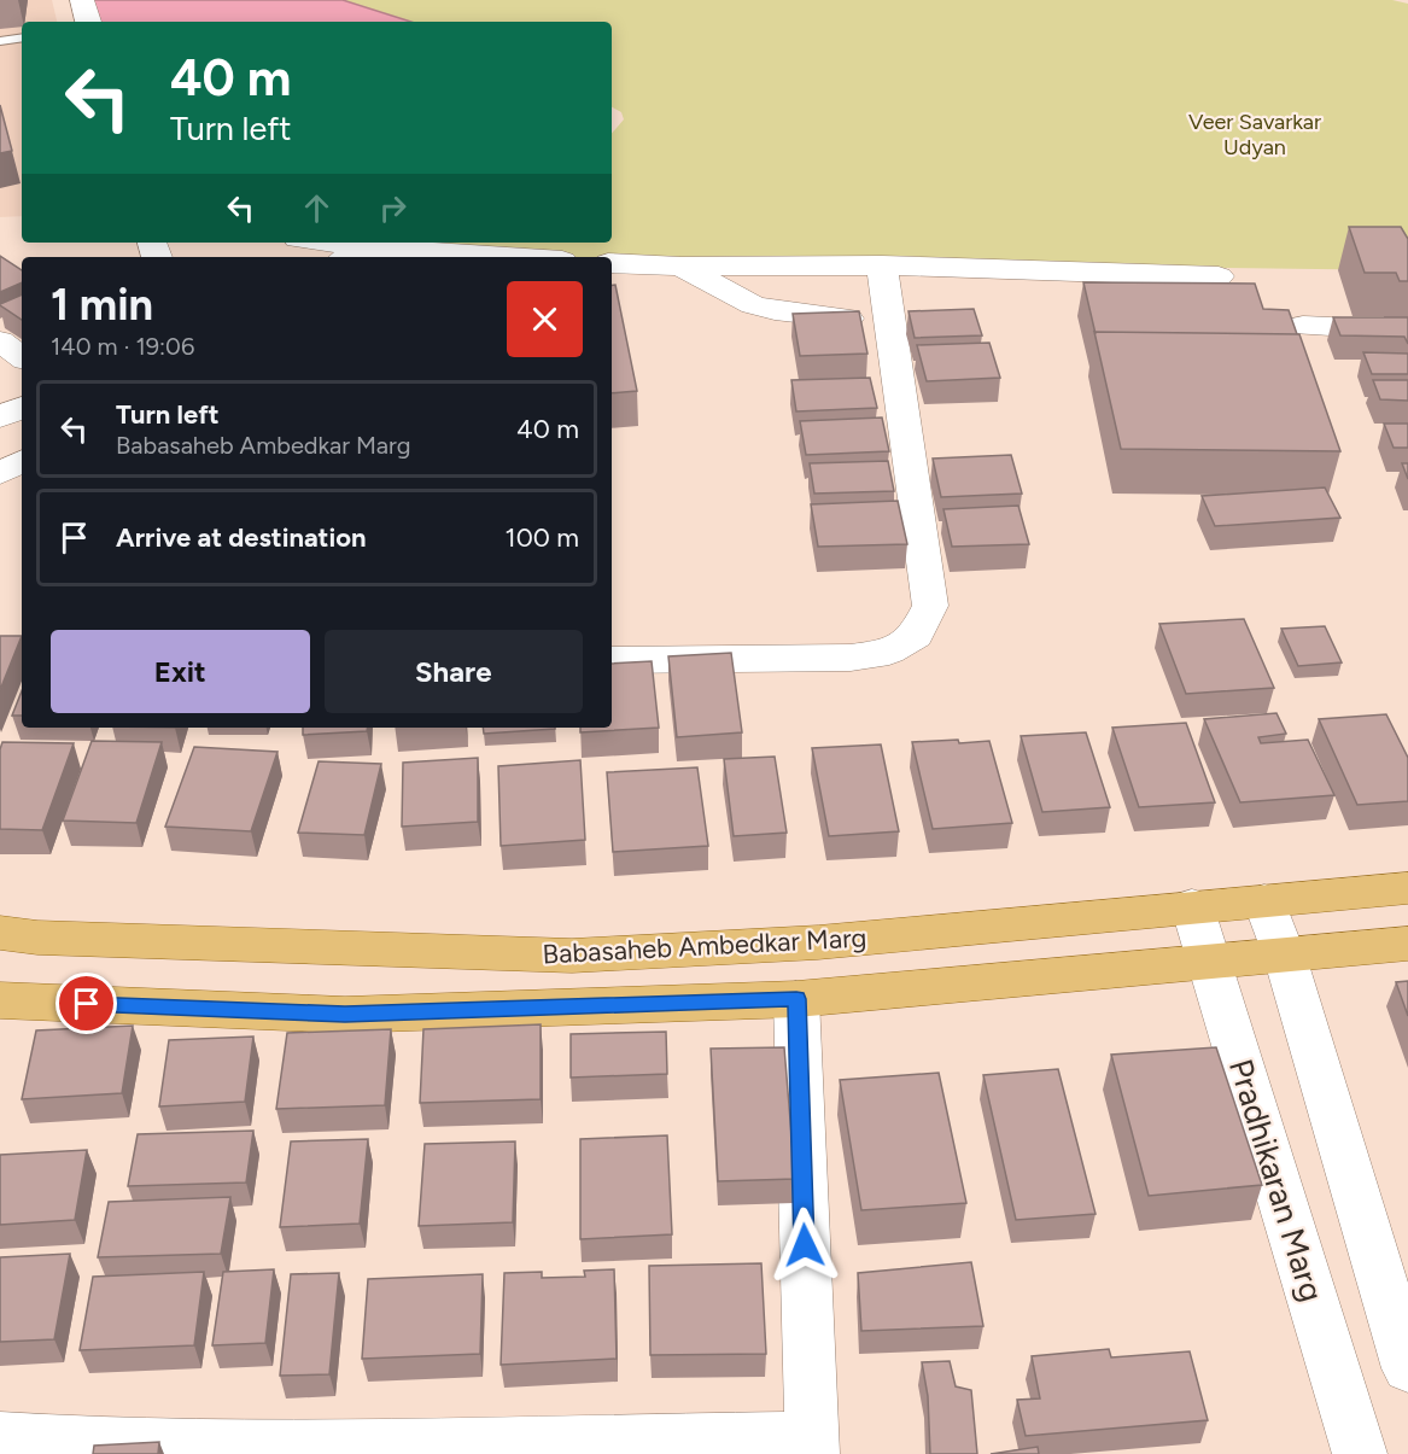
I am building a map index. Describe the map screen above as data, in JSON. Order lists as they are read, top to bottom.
{
  "streets": {
    "main road": ["Babasaheb Ambedkar Marg"],
    "street": ["Pradhikaran Marg"]
  },
  "crossings": [
    ["Babasaheb Ambedkar Marg", "Pradhikaran Marg"]
  ],
  "parks": ["Veer Savarkar Udyan"],
  "page": {
    "turn": ["40 m", "Turn left"],
    "heading": ["1 min", "140 m · 19:06"],
    "list": [
      {
        "name": "Turn left",
        "note": "Babasaheb Ambedkar Marg",
        "value": "40 m"
      },
      {
        "name": "Arrive at destination",
        "value": "100 m"
      }
    ],
    "buttons": ["Exit", "Share"]
  }
}
